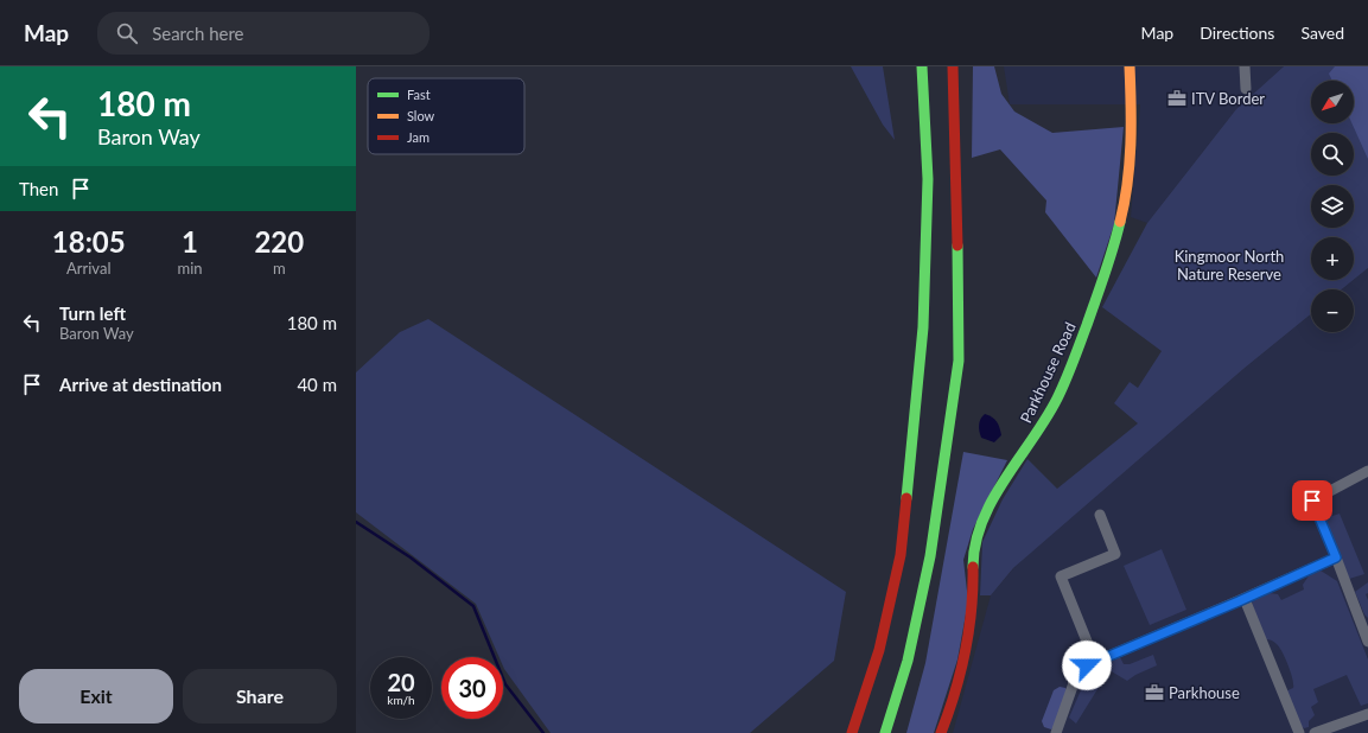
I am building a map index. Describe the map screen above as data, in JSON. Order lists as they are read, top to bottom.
{
  "streets": {
    "main road": ["Parkhouse Road"]
  },
  "parks": ["Kingmoor North Nature Reserve"],
  "places": {
    "office": ["ITV Border", "Parkhouse"]
  },
  "legend": ["Fast", "Slow", "Jam"],
  "north": "bottom left",
  "page": {
    "header": "Map",
    "search": "Search here",
    "nav": ["Map", "Directions", "Saved"],
    "turn": ["180 m", "Baron Way"],
    "map_buttons": ["+", "−"],
    "then": "Then",
    "eta": [
      "18:05",
      "Arrival",
      "1",
      "min",
      "220",
      "m"
    ],
    "list": [
      {
        "name": "Turn left",
        "note": "Baron Way",
        "value": "180 m"
      },
      {
        "name": "Arrive at destination",
        "value": "40 m"
      }
    ],
    "speed": "20 km/h",
    "limit": "30",
    "buttons": ["Exit", "Share"]
  }
}
